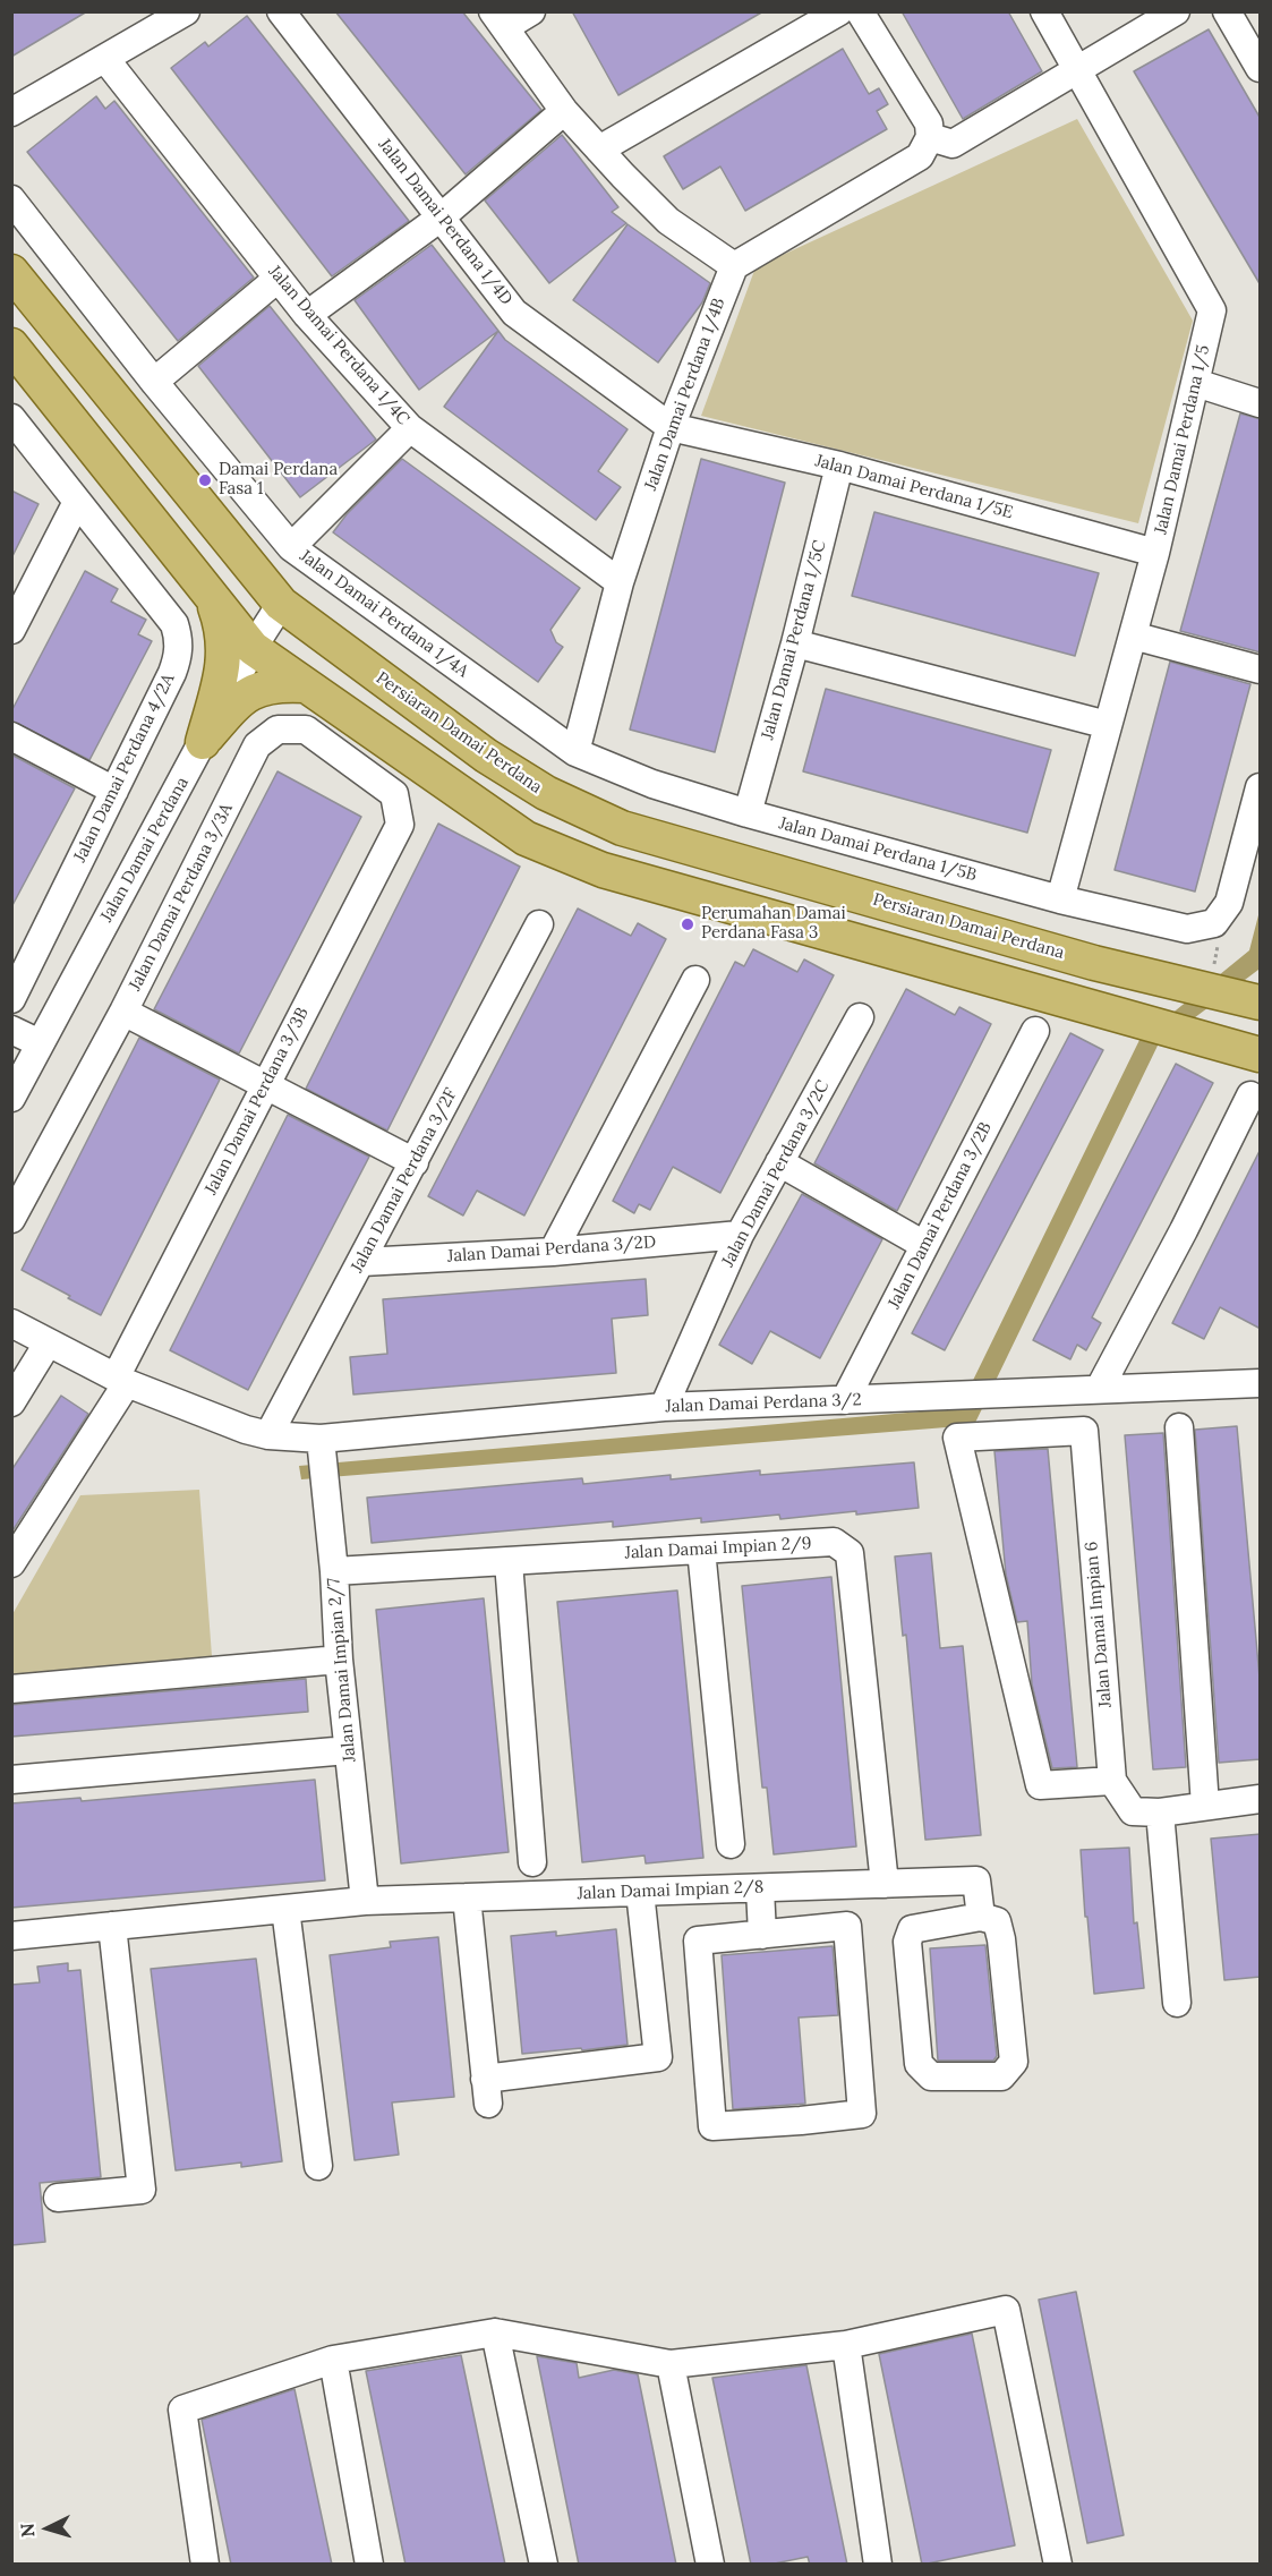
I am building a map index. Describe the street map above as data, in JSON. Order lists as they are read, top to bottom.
{
  "streets": {
    "main road": ["Persiaran Damai Perdana"],
    "street": [
      "Jalan Damai Perdana 1/4D",
      "Jalan Damai Perdana 1/4C",
      "Jalan Damai Perdana 1/4B",
      "Jalan Damai Perdana 1/5",
      "Jalan Damai Perdana 1/5E",
      "Jalan Damai Perdana 1/4A",
      "Jalan Damai Perdana 1/5C",
      "Jalan Damai Perdana 4/2A",
      "Jalan Damai Perdana",
      "Jalan Damai Perdana 1/5B",
      "Jalan Damai Perdana 3/3A",
      "Jalan Damai Perdana 3/3B",
      "Jalan Damai Perdana 3/2C",
      "Jalan Damai Perdana 3/2F",
      "Jalan Damai Perdana 3/2B",
      "Jalan Damai Perdana 3/2D",
      "Jalan Damai Perdana 3/2",
      "Jalan Damai Impian 2/9",
      "Jalan Damai Impian 6",
      "Jalan Damai Impian 2/7",
      "Jalan Damai Impian 2/8"
    ]
  },
  "crossings": [
    ["Jalan Damai Perdana 1/4D", "Jalan Damai Perdana 1/4B"],
    ["Jalan Damai Perdana 1/4D", "Jalan Damai Perdana 1/5E"],
    ["Jalan Damai Perdana 1/4C", "Jalan Damai Perdana 1/4B"],
    ["Jalan Damai Perdana 1/4B", "Jalan Damai Perdana 1/5E"],
    ["Jalan Damai Perdana 1/4B", "Jalan Damai Perdana 1/4A"],
    ["Jalan Damai Perdana 1/4B", "Jalan Damai Perdana 1/5B"],
    ["Jalan Damai Perdana 1/5", "Jalan Damai Perdana 1/5E"],
    ["Jalan Damai Perdana 1/5", "Jalan Damai Perdana 1/5B"],
    ["Jalan Damai Perdana 1/5E", "Jalan Damai Perdana 1/5C"],
    ["Jalan Damai Perdana 1/4A", "Jalan Damai Perdana 1/5B"],
    ["Jalan Damai Perdana 1/5C", "Jalan Damai Perdana 1/5B"],
    ["Persiaran Damai Perdana", "Jalan Damai Perdana"],
    ["Jalan Damai Perdana 3/3A", "Jalan Damai Perdana 3/3B"],
    ["Jalan Damai Perdana 3/3B", "Jalan Damai Perdana 3/2"],
    ["Jalan Damai Perdana 3/2C", "Jalan Damai Perdana 3/2D"],
    ["Jalan Damai Perdana 3/2C", "Jalan Damai Perdana 3/2"],
    ["Jalan Damai Perdana 3/2F", "Jalan Damai Perdana 3/2D"],
    ["Jalan Damai Perdana 3/2F", "Jalan Damai Perdana 3/2"],
    ["Jalan Damai Perdana 3/2B", "Jalan Damai Perdana 3/2"],
    ["Jalan Damai Perdana 3/2", "Jalan Damai Impian 2/7"],
    ["Jalan Damai Impian 2/9", "Jalan Damai Impian 2/7"],
    ["Jalan Damai Impian 2/9", "Jalan Damai Impian 2/8"],
    ["Jalan Damai Impian 2/7", "Jalan Damai Impian 2/8"]
  ],
  "places": ["Damai Perdana Fasa 1", "Perumahan Damai Perdana Fasa 3"],
  "north": "left"
}
